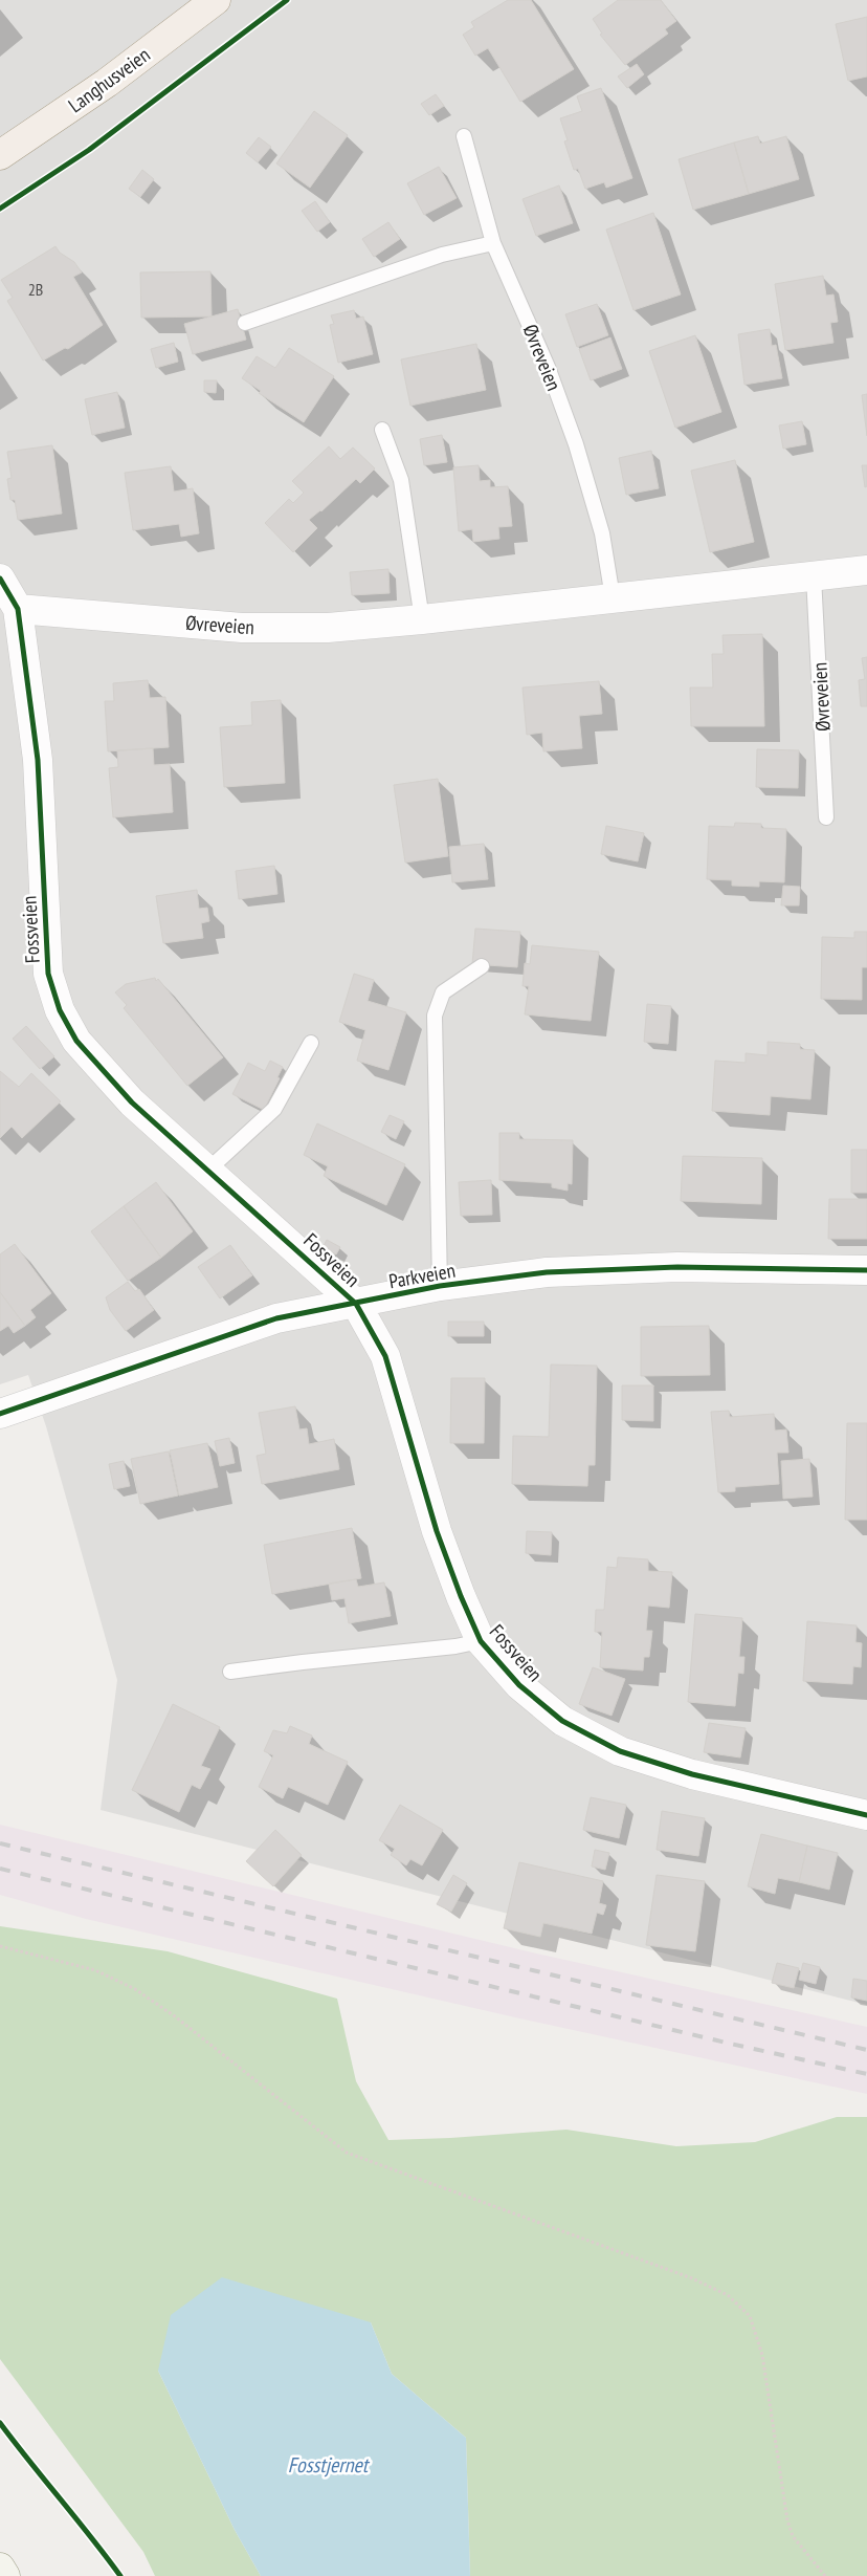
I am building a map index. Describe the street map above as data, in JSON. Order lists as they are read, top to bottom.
{
  "streets": {
    "main road": ["Langhusveien"],
    "street": ["Øvreveien", "Fossveien", "Parkveien"]
  },
  "crossings": [
    ["Øvreveien", "Fossveien"],
    ["Fossveien", "Parkveien"]
  ],
  "water": ["Fosstjernet"],
  "house_numbers": ["2B"]
}
